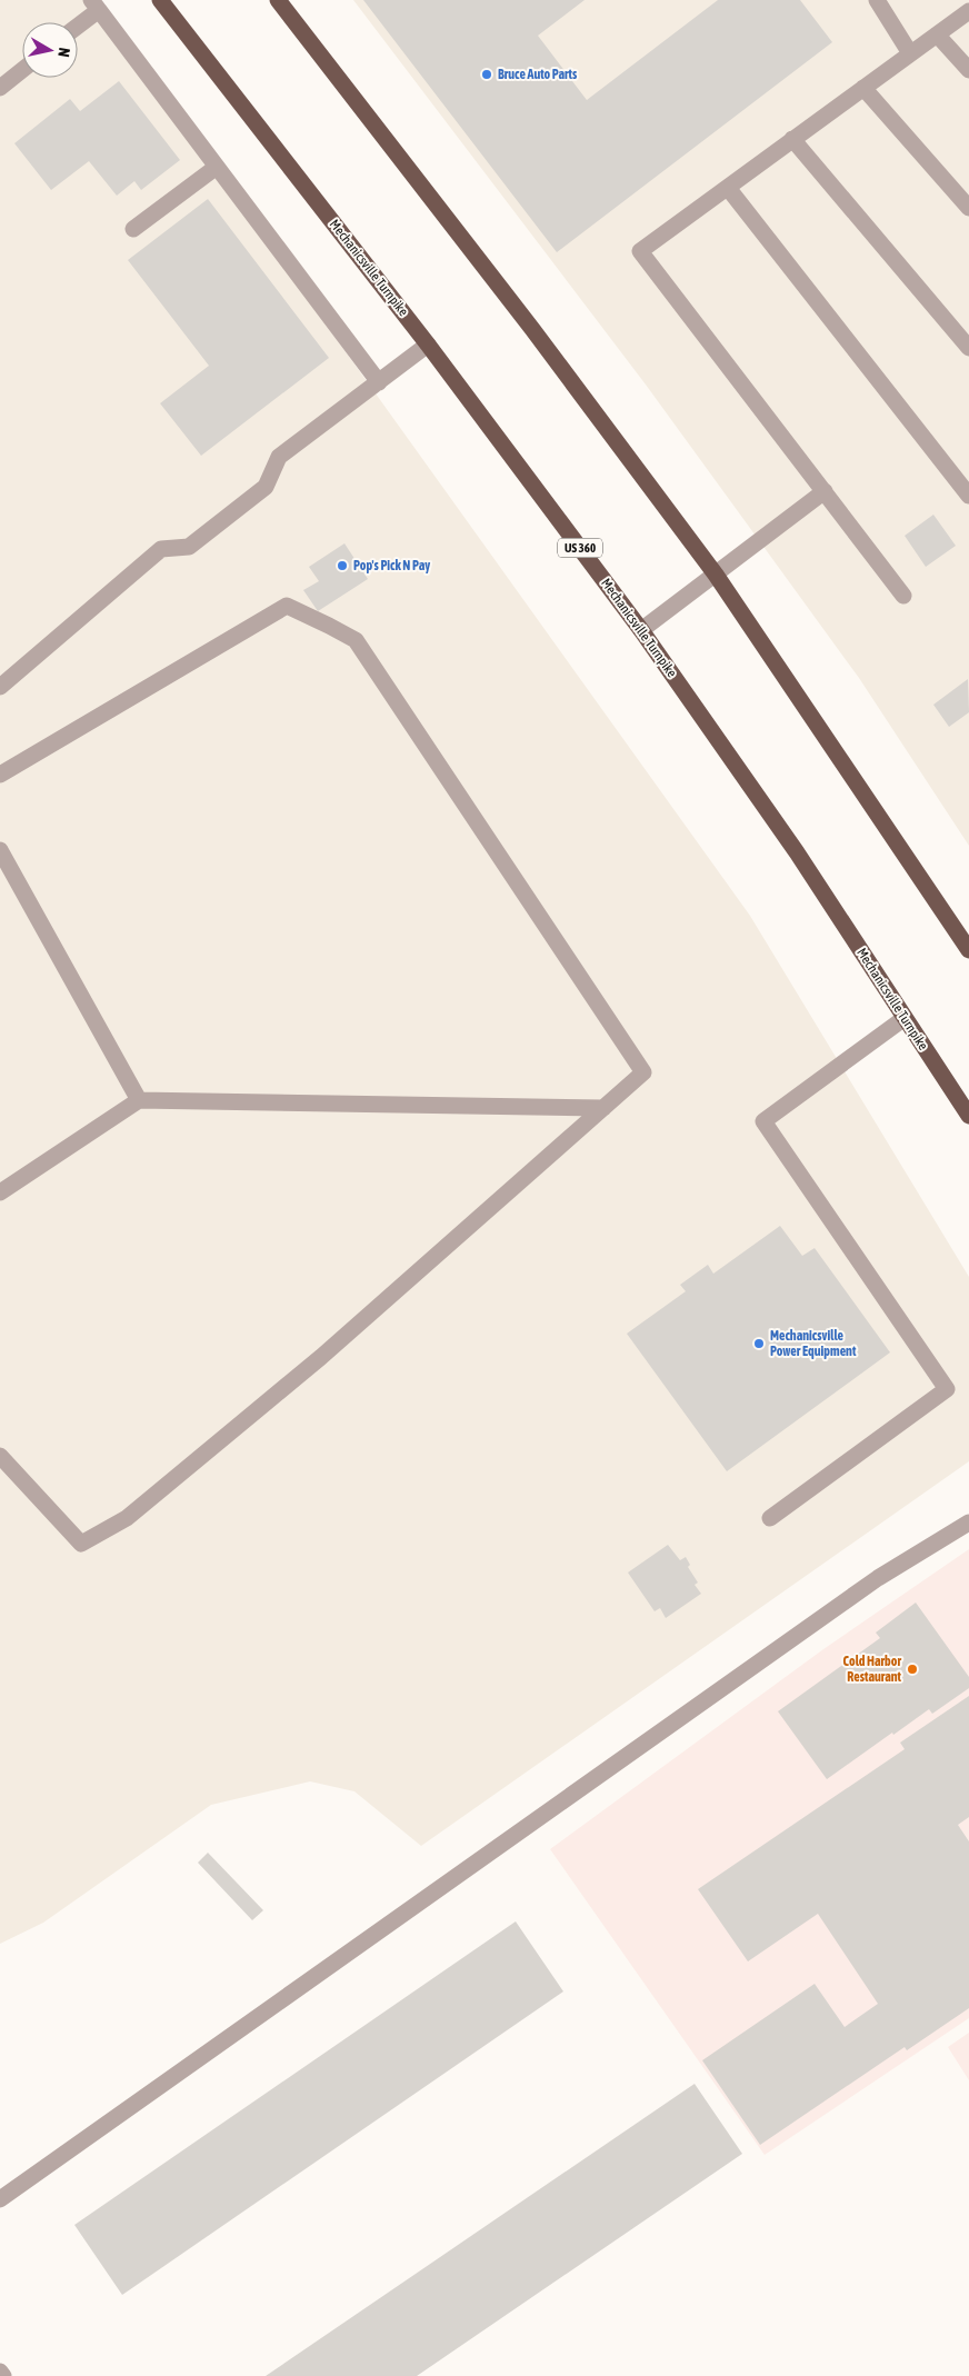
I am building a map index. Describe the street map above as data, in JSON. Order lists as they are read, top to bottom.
{
  "streets": {
    "highway": ["Mechanicsville Turnpike", "US 360"]
  },
  "places": [
    "Bruce Auto Parts",
    "Pop's Pick N Pay",
    "Mechanicsville Power Equipment",
    "Cold Harbor Restaurant"
  ],
  "north": "right"
}
